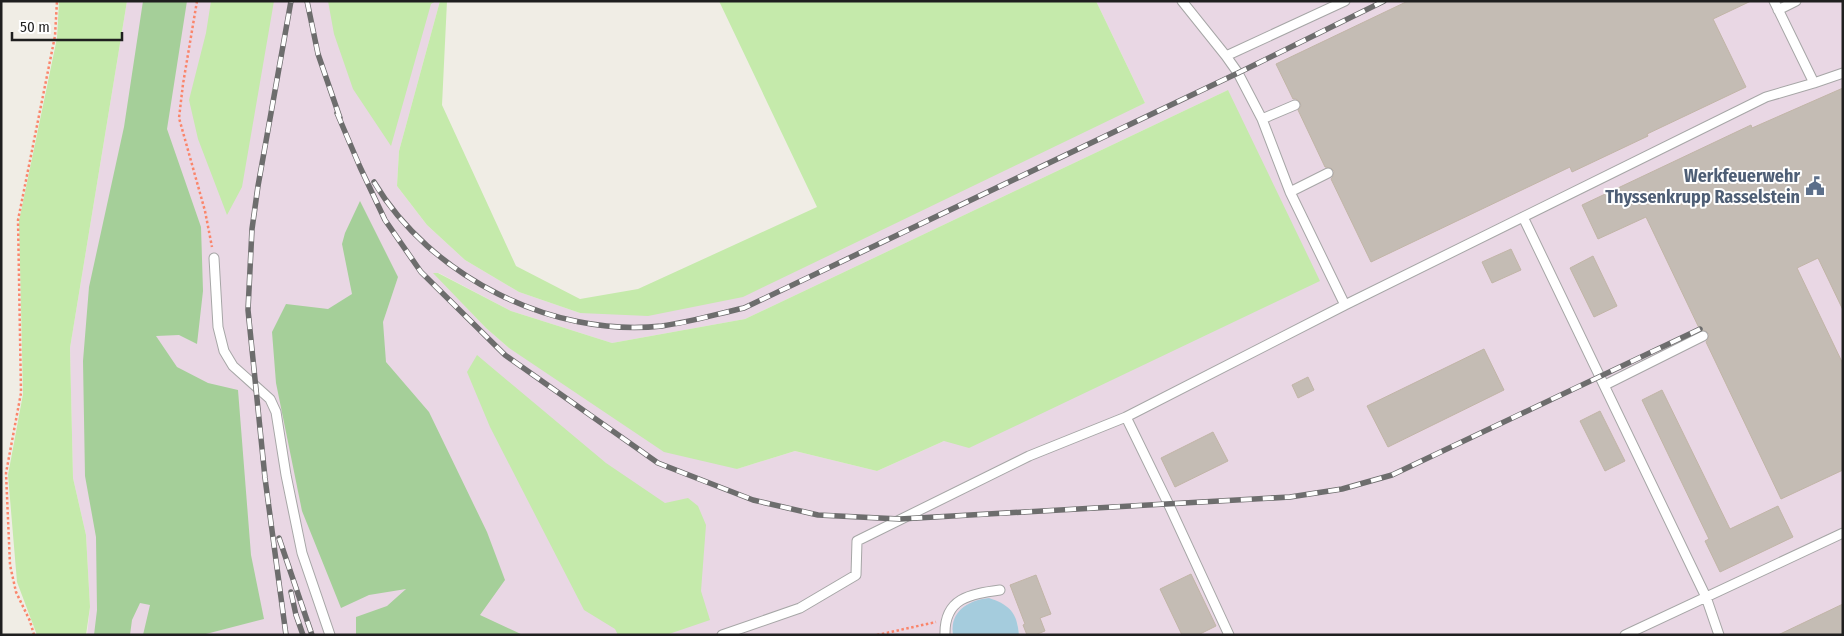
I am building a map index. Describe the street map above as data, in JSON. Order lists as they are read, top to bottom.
{
  "places": {
    "public building": ["Werkfeuerwehr Thyssenkrupp Rasselstein"]
  },
  "scale_bar": "50 m"
}
